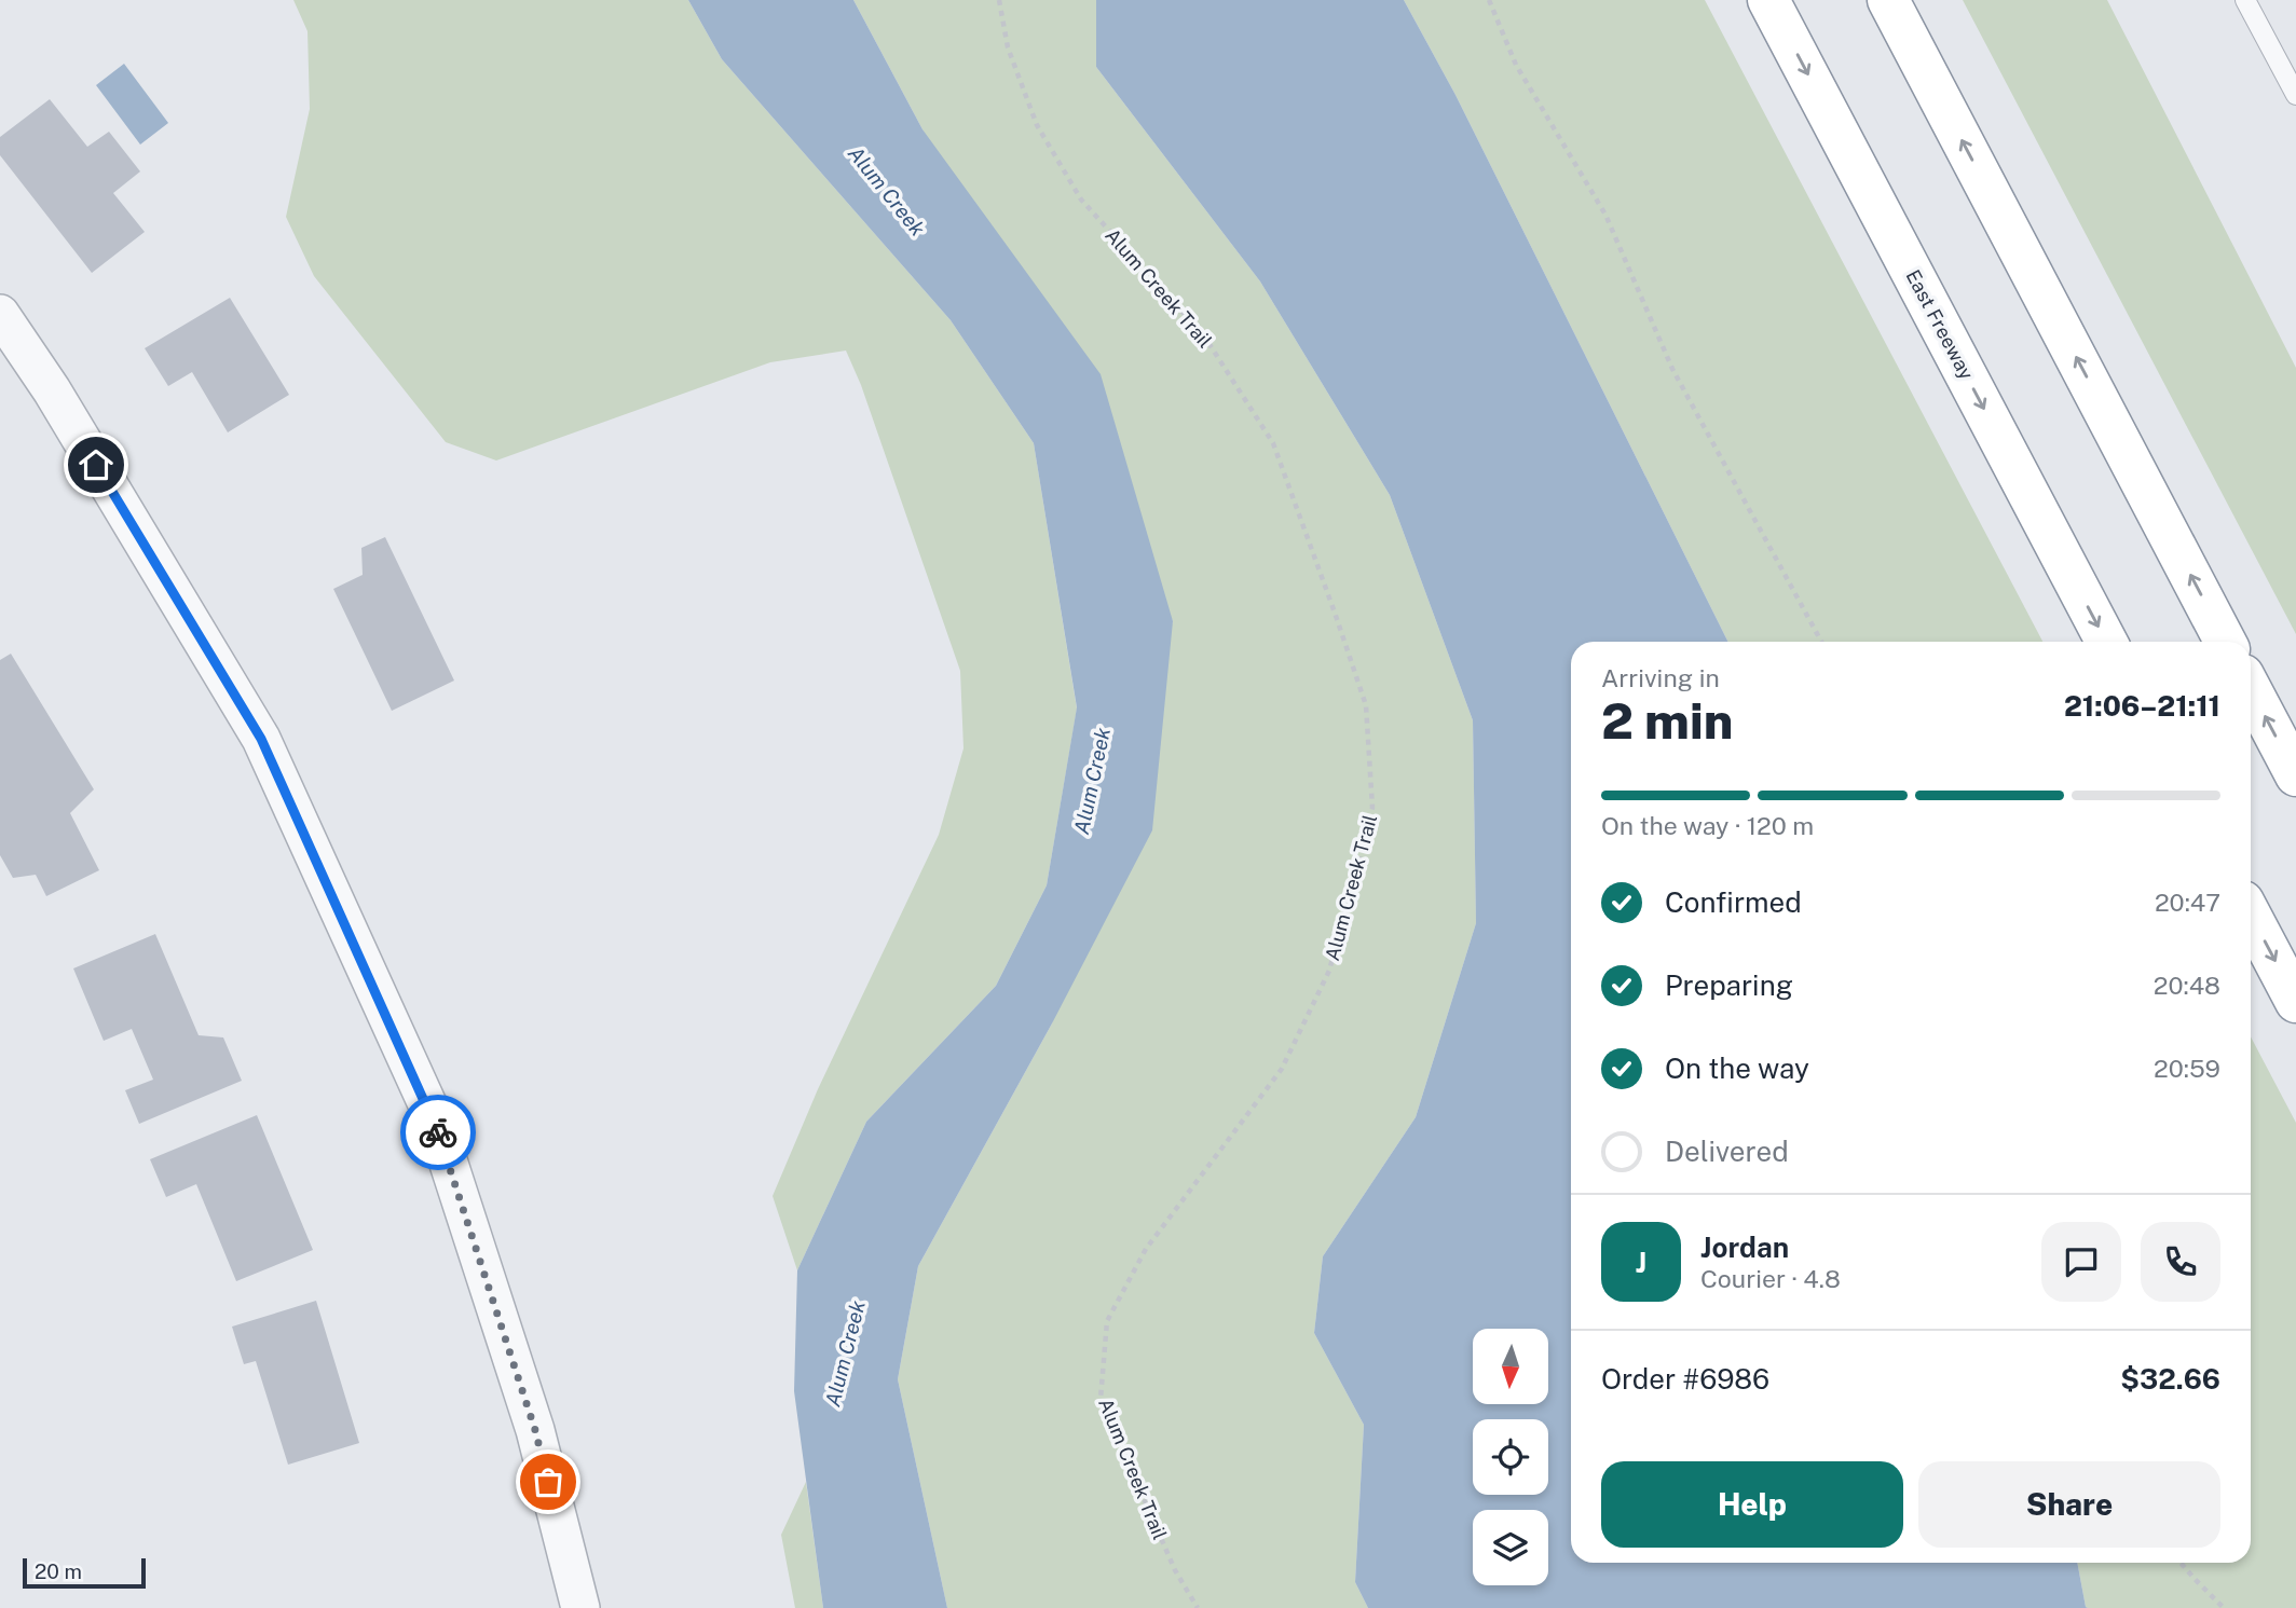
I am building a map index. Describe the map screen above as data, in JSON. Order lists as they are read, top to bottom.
{
  "streets": {
    "highway": ["East Freeway"],
    "path": ["Alum Creek Trail"]
  },
  "water": ["Alum Creek"],
  "scale_bar": "20 m",
  "north": "bottom",
  "page": {
    "heading": ["2 min", "Arriving in", "21:06–21:11"],
    "panel": [
      "Jordan",
      "Courier · 4.8",
      "Order #6986",
      "$32.66"
    ],
    "bar": "On the way · 120 m",
    "list": [
      ["Confirmed", "20:47"],
      ["Preparing", "20:48"],
      ["On the way", "20:59"],
      "Delivered"
    ],
    "round": "J",
    "buttons": ["Help", "Share"],
    "scale": "20 m"
  }
}
